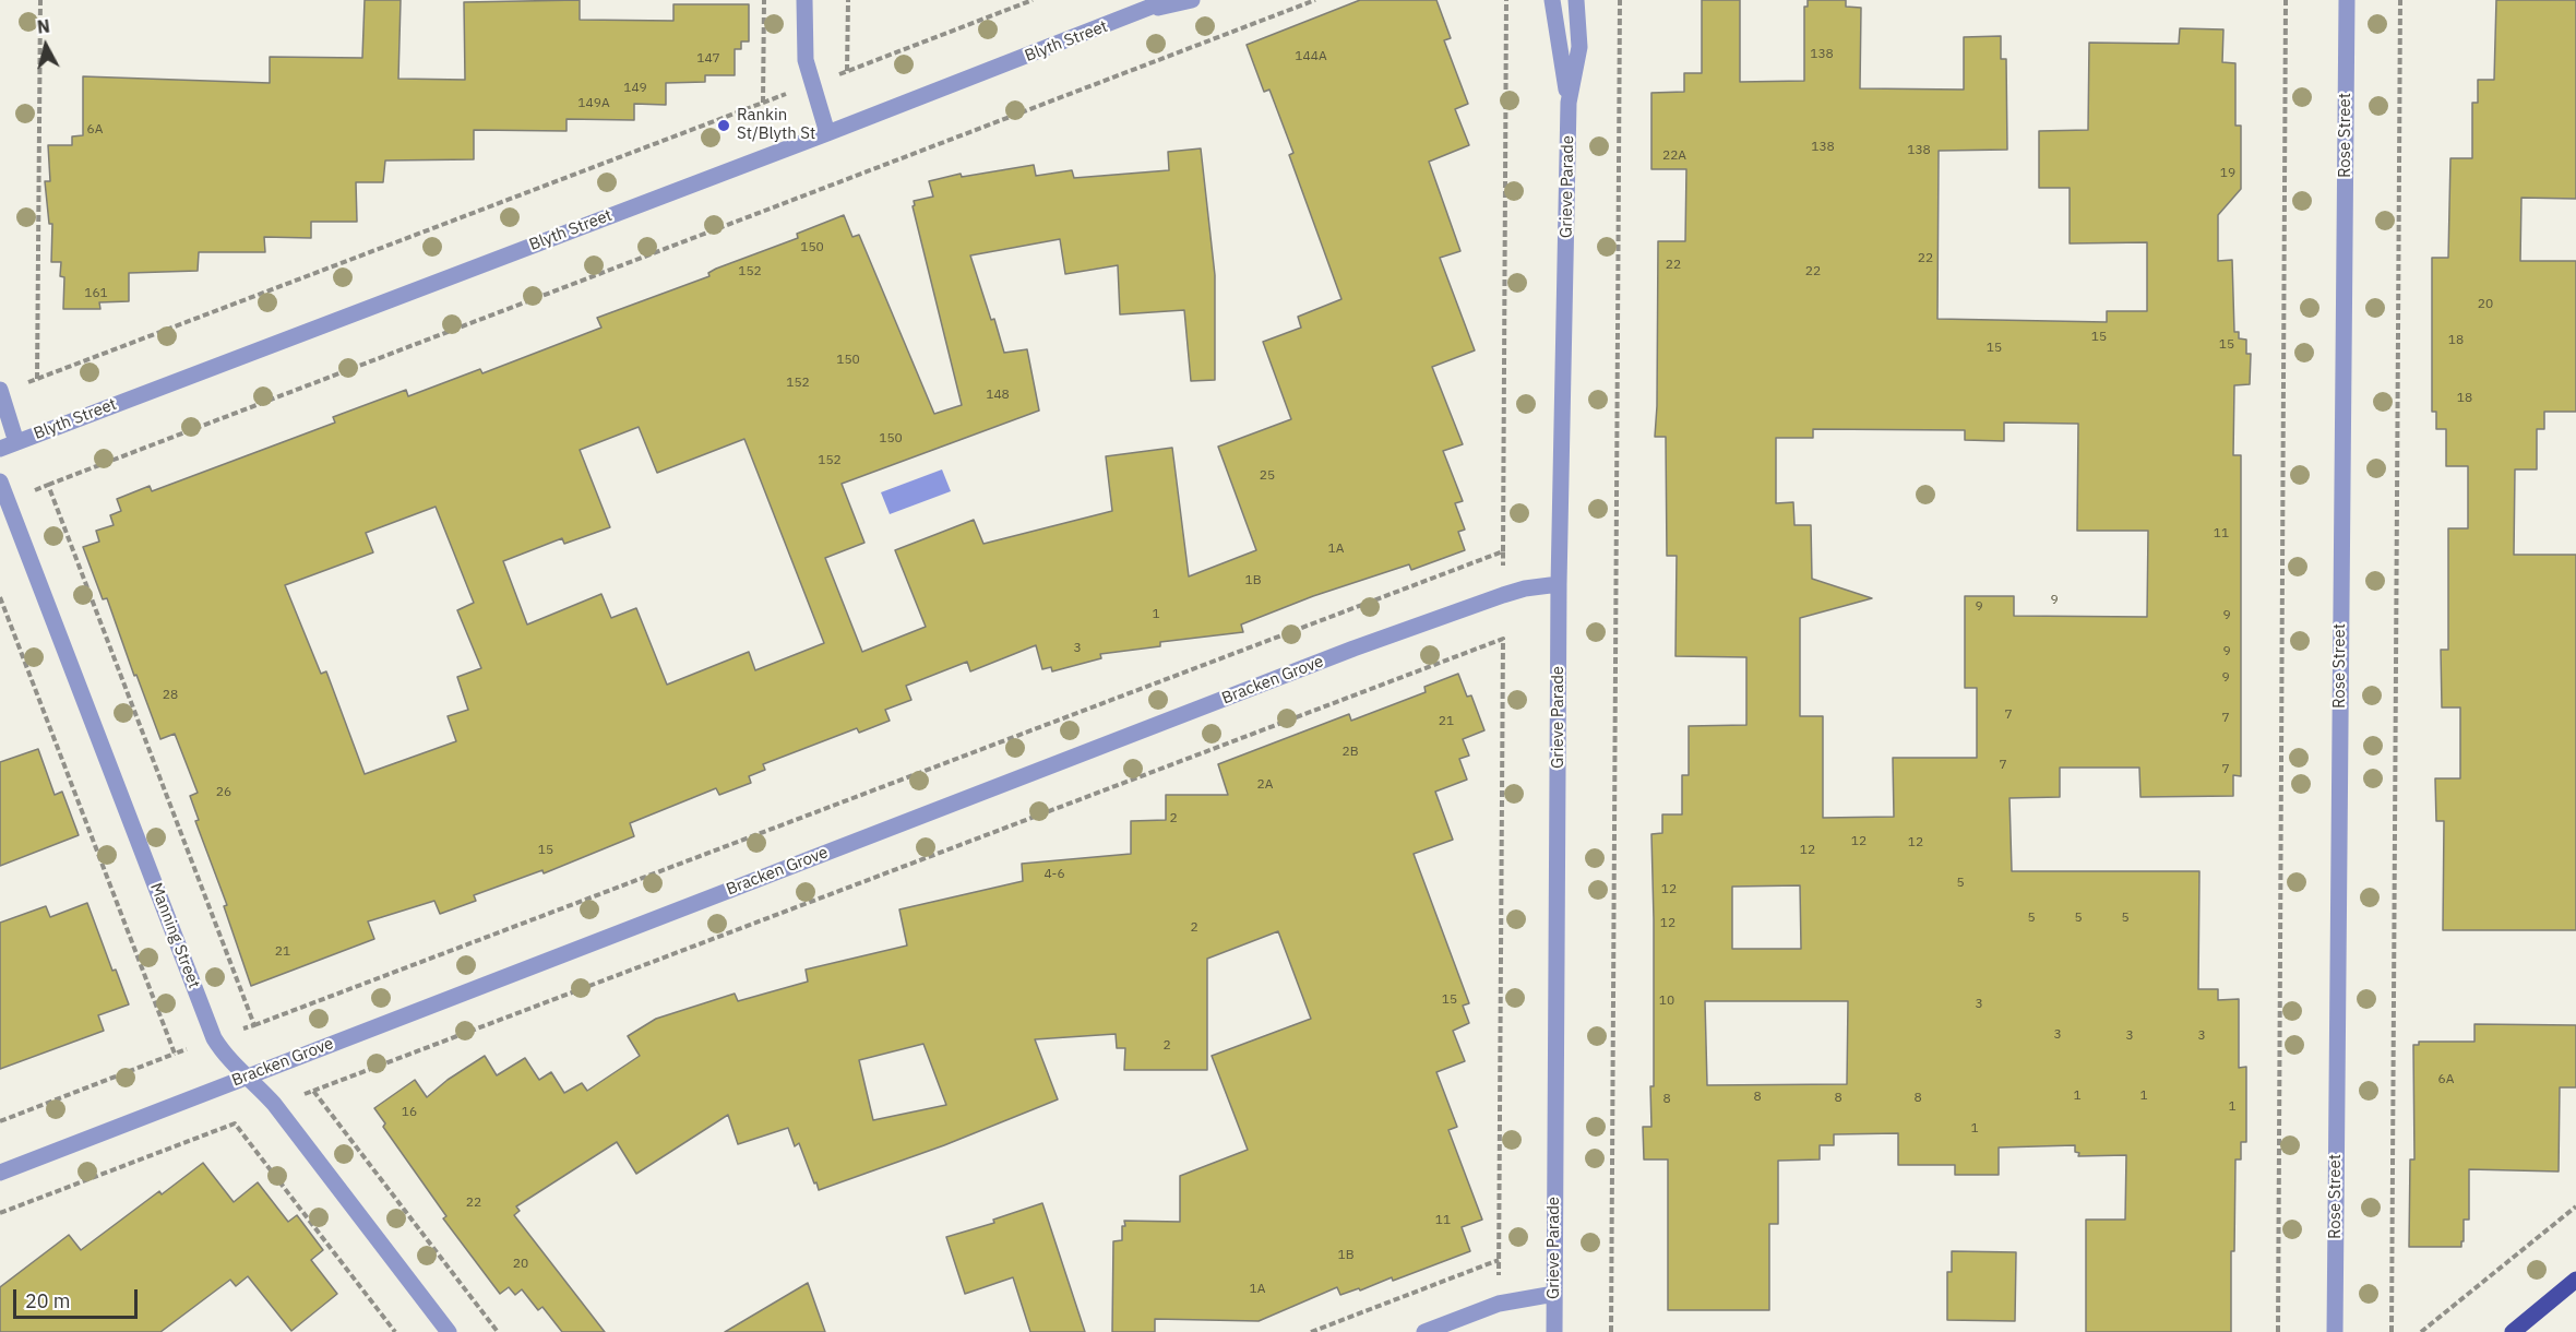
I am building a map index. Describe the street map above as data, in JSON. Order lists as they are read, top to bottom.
{
  "streets": {
    "street": [
      "Blyth Street",
      "Rose Street",
      "Grieve Parade",
      "Bracken Grove",
      "Manning Street"
    ]
  },
  "crossings": [
    ["Grieve Parade", "Bracken Grove"],
    ["Bracken Grove", "Manning Street"]
  ],
  "places": ["Rankin St/Blyth St"],
  "house_numbers": [
    "138",
    "144A",
    "147",
    "149",
    "149A",
    "6A",
    "138",
    "138",
    "22A",
    "19",
    "150",
    "22",
    "22",
    "152",
    "22",
    "161",
    "20",
    "15",
    "18",
    "15",
    "15",
    "150",
    "152",
    "148",
    "18",
    "150",
    "152",
    "25",
    "11",
    "1A",
    "1B",
    "9",
    "9",
    "1",
    "9",
    "3",
    "9",
    "9",
    "28",
    "7",
    "7",
    "21",
    "2B",
    "7",
    "7",
    "2A",
    "26",
    "2",
    "12",
    "12",
    "15",
    "12",
    "4-6",
    "5",
    "12",
    "5",
    "5",
    "5",
    "12",
    "2",
    "21",
    "15",
    "10",
    "3",
    "3",
    "3",
    "3",
    "2",
    "6A",
    "1",
    "1",
    "8",
    "8",
    "8",
    "8",
    "1",
    "16",
    "1",
    "22",
    "11",
    "1B",
    "20",
    "1A"
  ],
  "scale_bar": "20 m",
  "north": "top"
}
